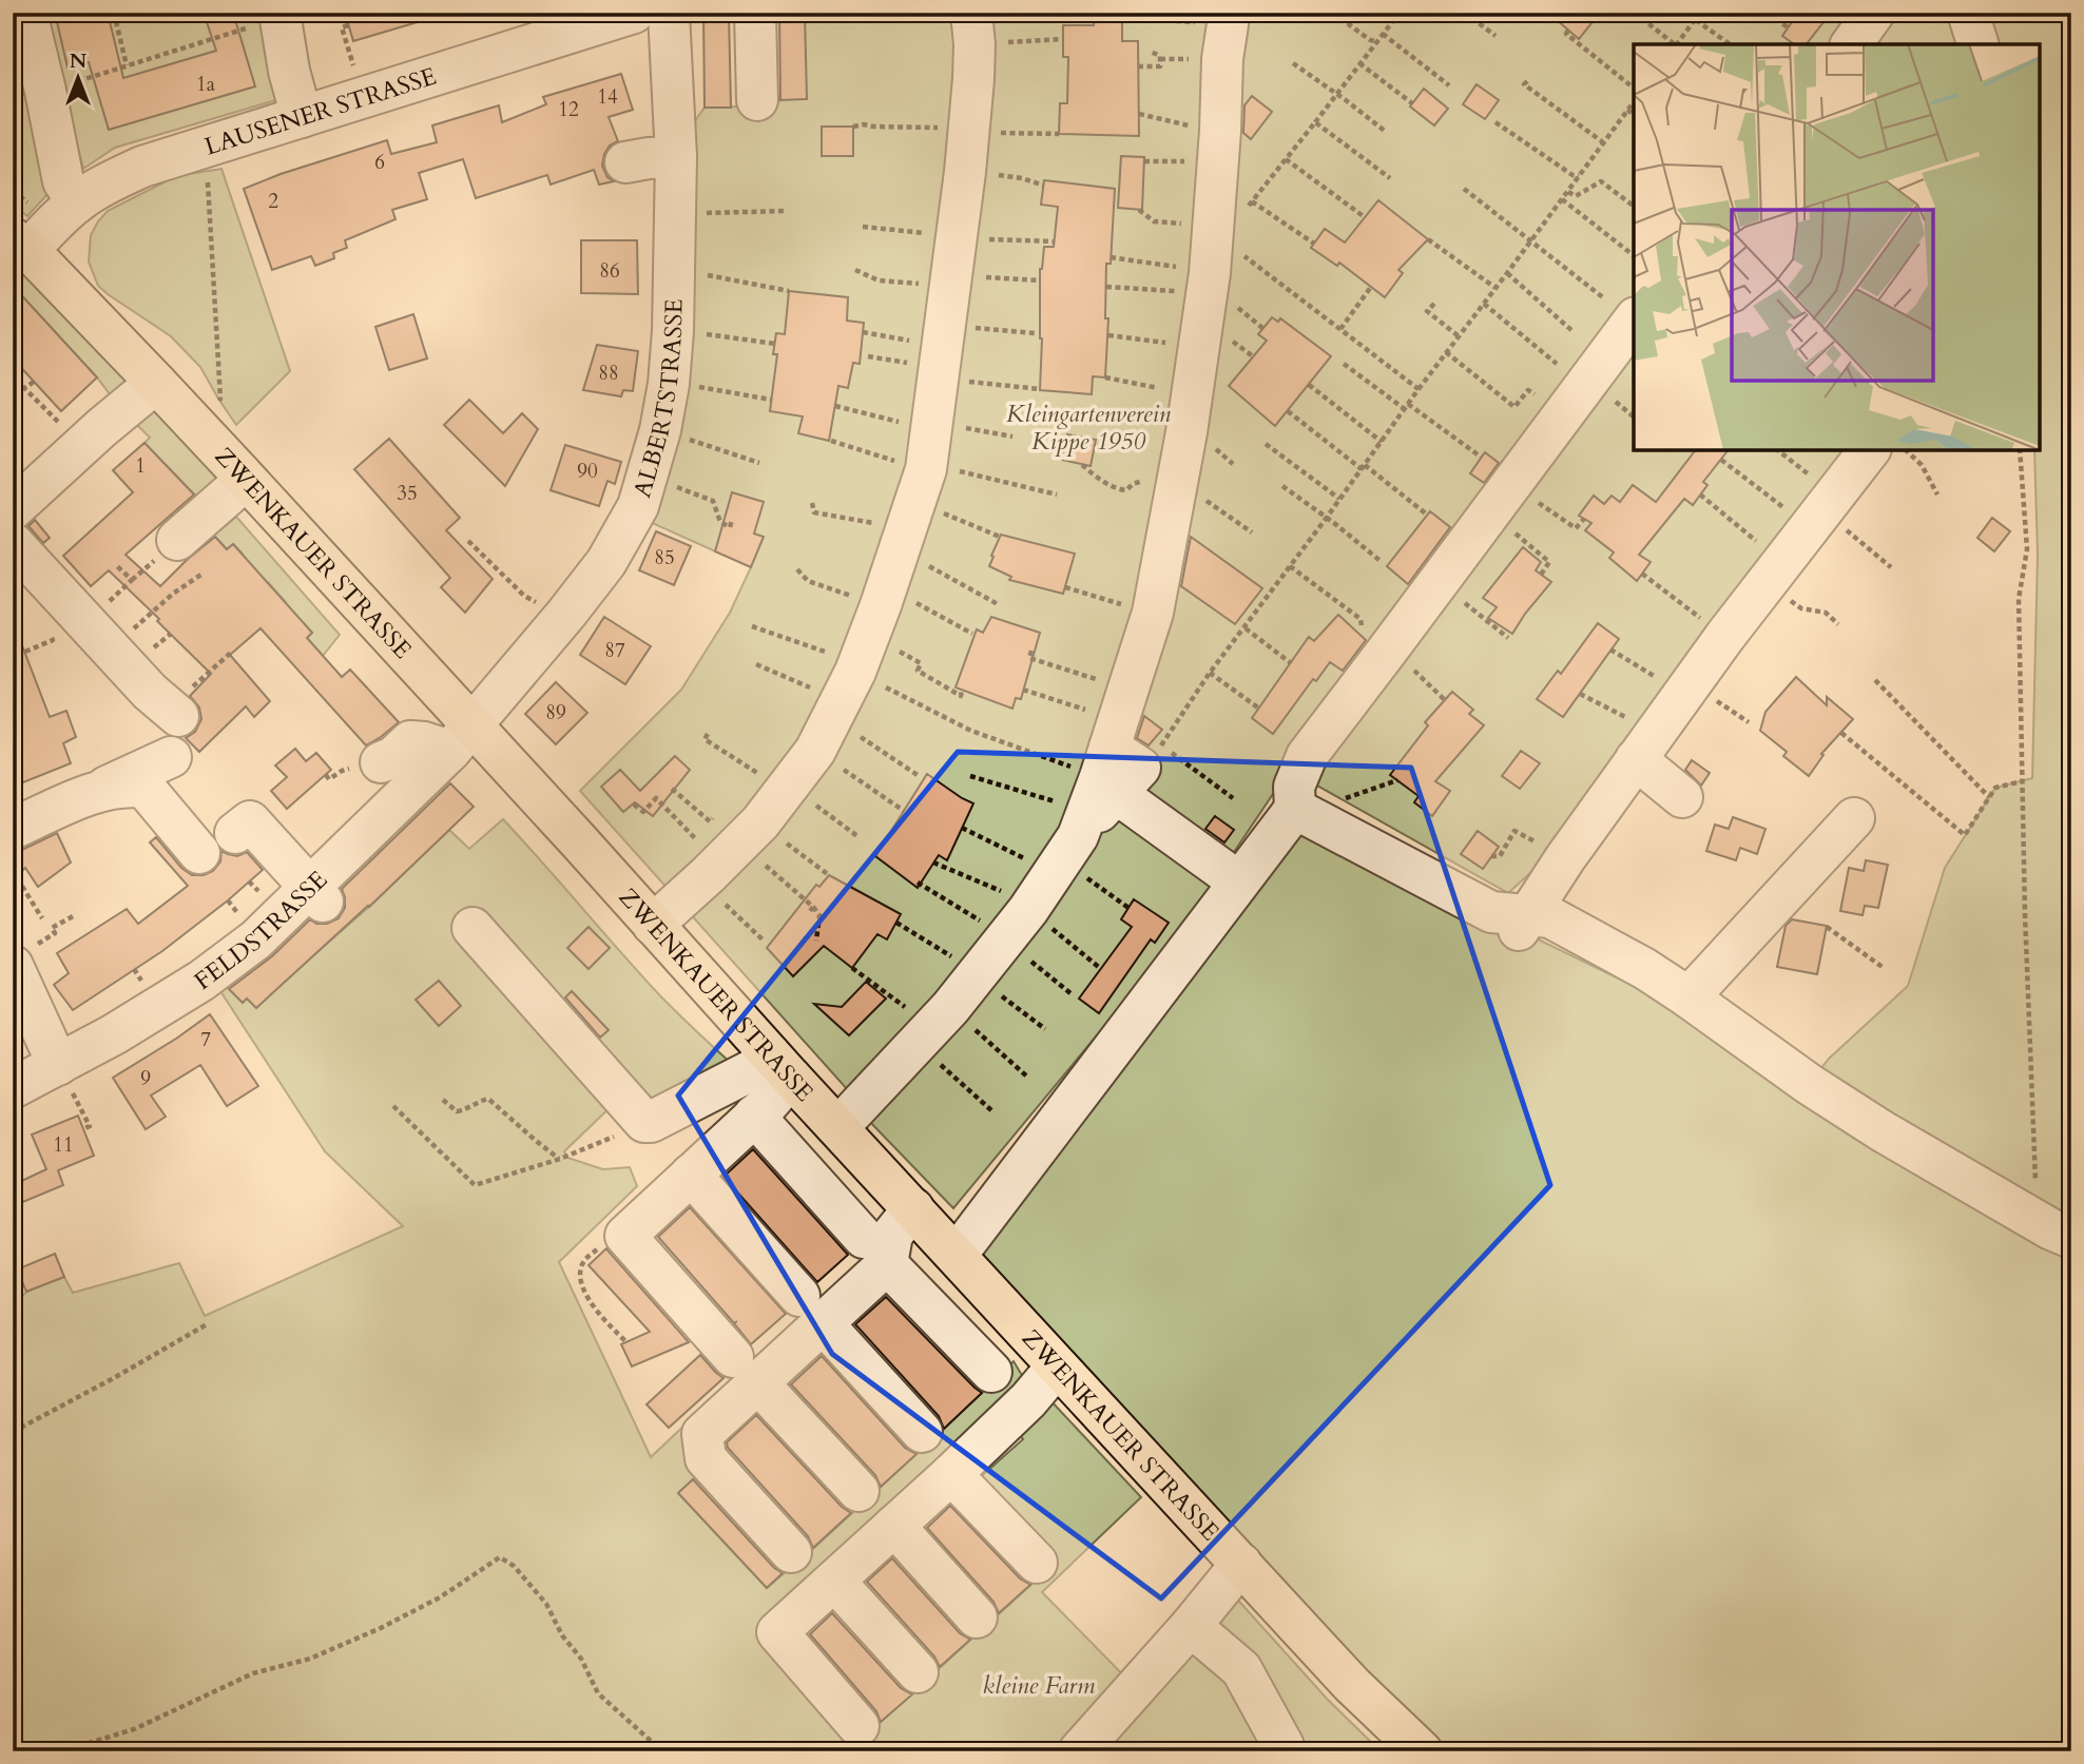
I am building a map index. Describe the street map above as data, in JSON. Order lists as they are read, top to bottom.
{
  "streets": {
    "main road": ["ZWENKAUER STRASSE"],
    "street": ["LAUSENER STRASSE", "ALBERTSTRASSE", "FELDSTRASSE"]
  },
  "crossings": [
    ["LAUSENER STRASSE", "ZWENKAUER STRASSE"],
    ["ALBERTSTRASSE", "ZWENKAUER STRASSE"],
    ["ALBERTSTRASSE", "FELDSTRASSE"],
    ["ZWENKAUER STRASSE", "FELDSTRASSE"]
  ],
  "parks": ["Kleingartenverein Kippe 1950", "kleine Farm"],
  "house_numbers": [
    "1a",
    "14",
    "12",
    "6",
    "2",
    "86",
    "88",
    "1",
    "90",
    "35",
    "85",
    "87",
    "89",
    "7",
    "9",
    "11"
  ],
  "north": "top"
}
